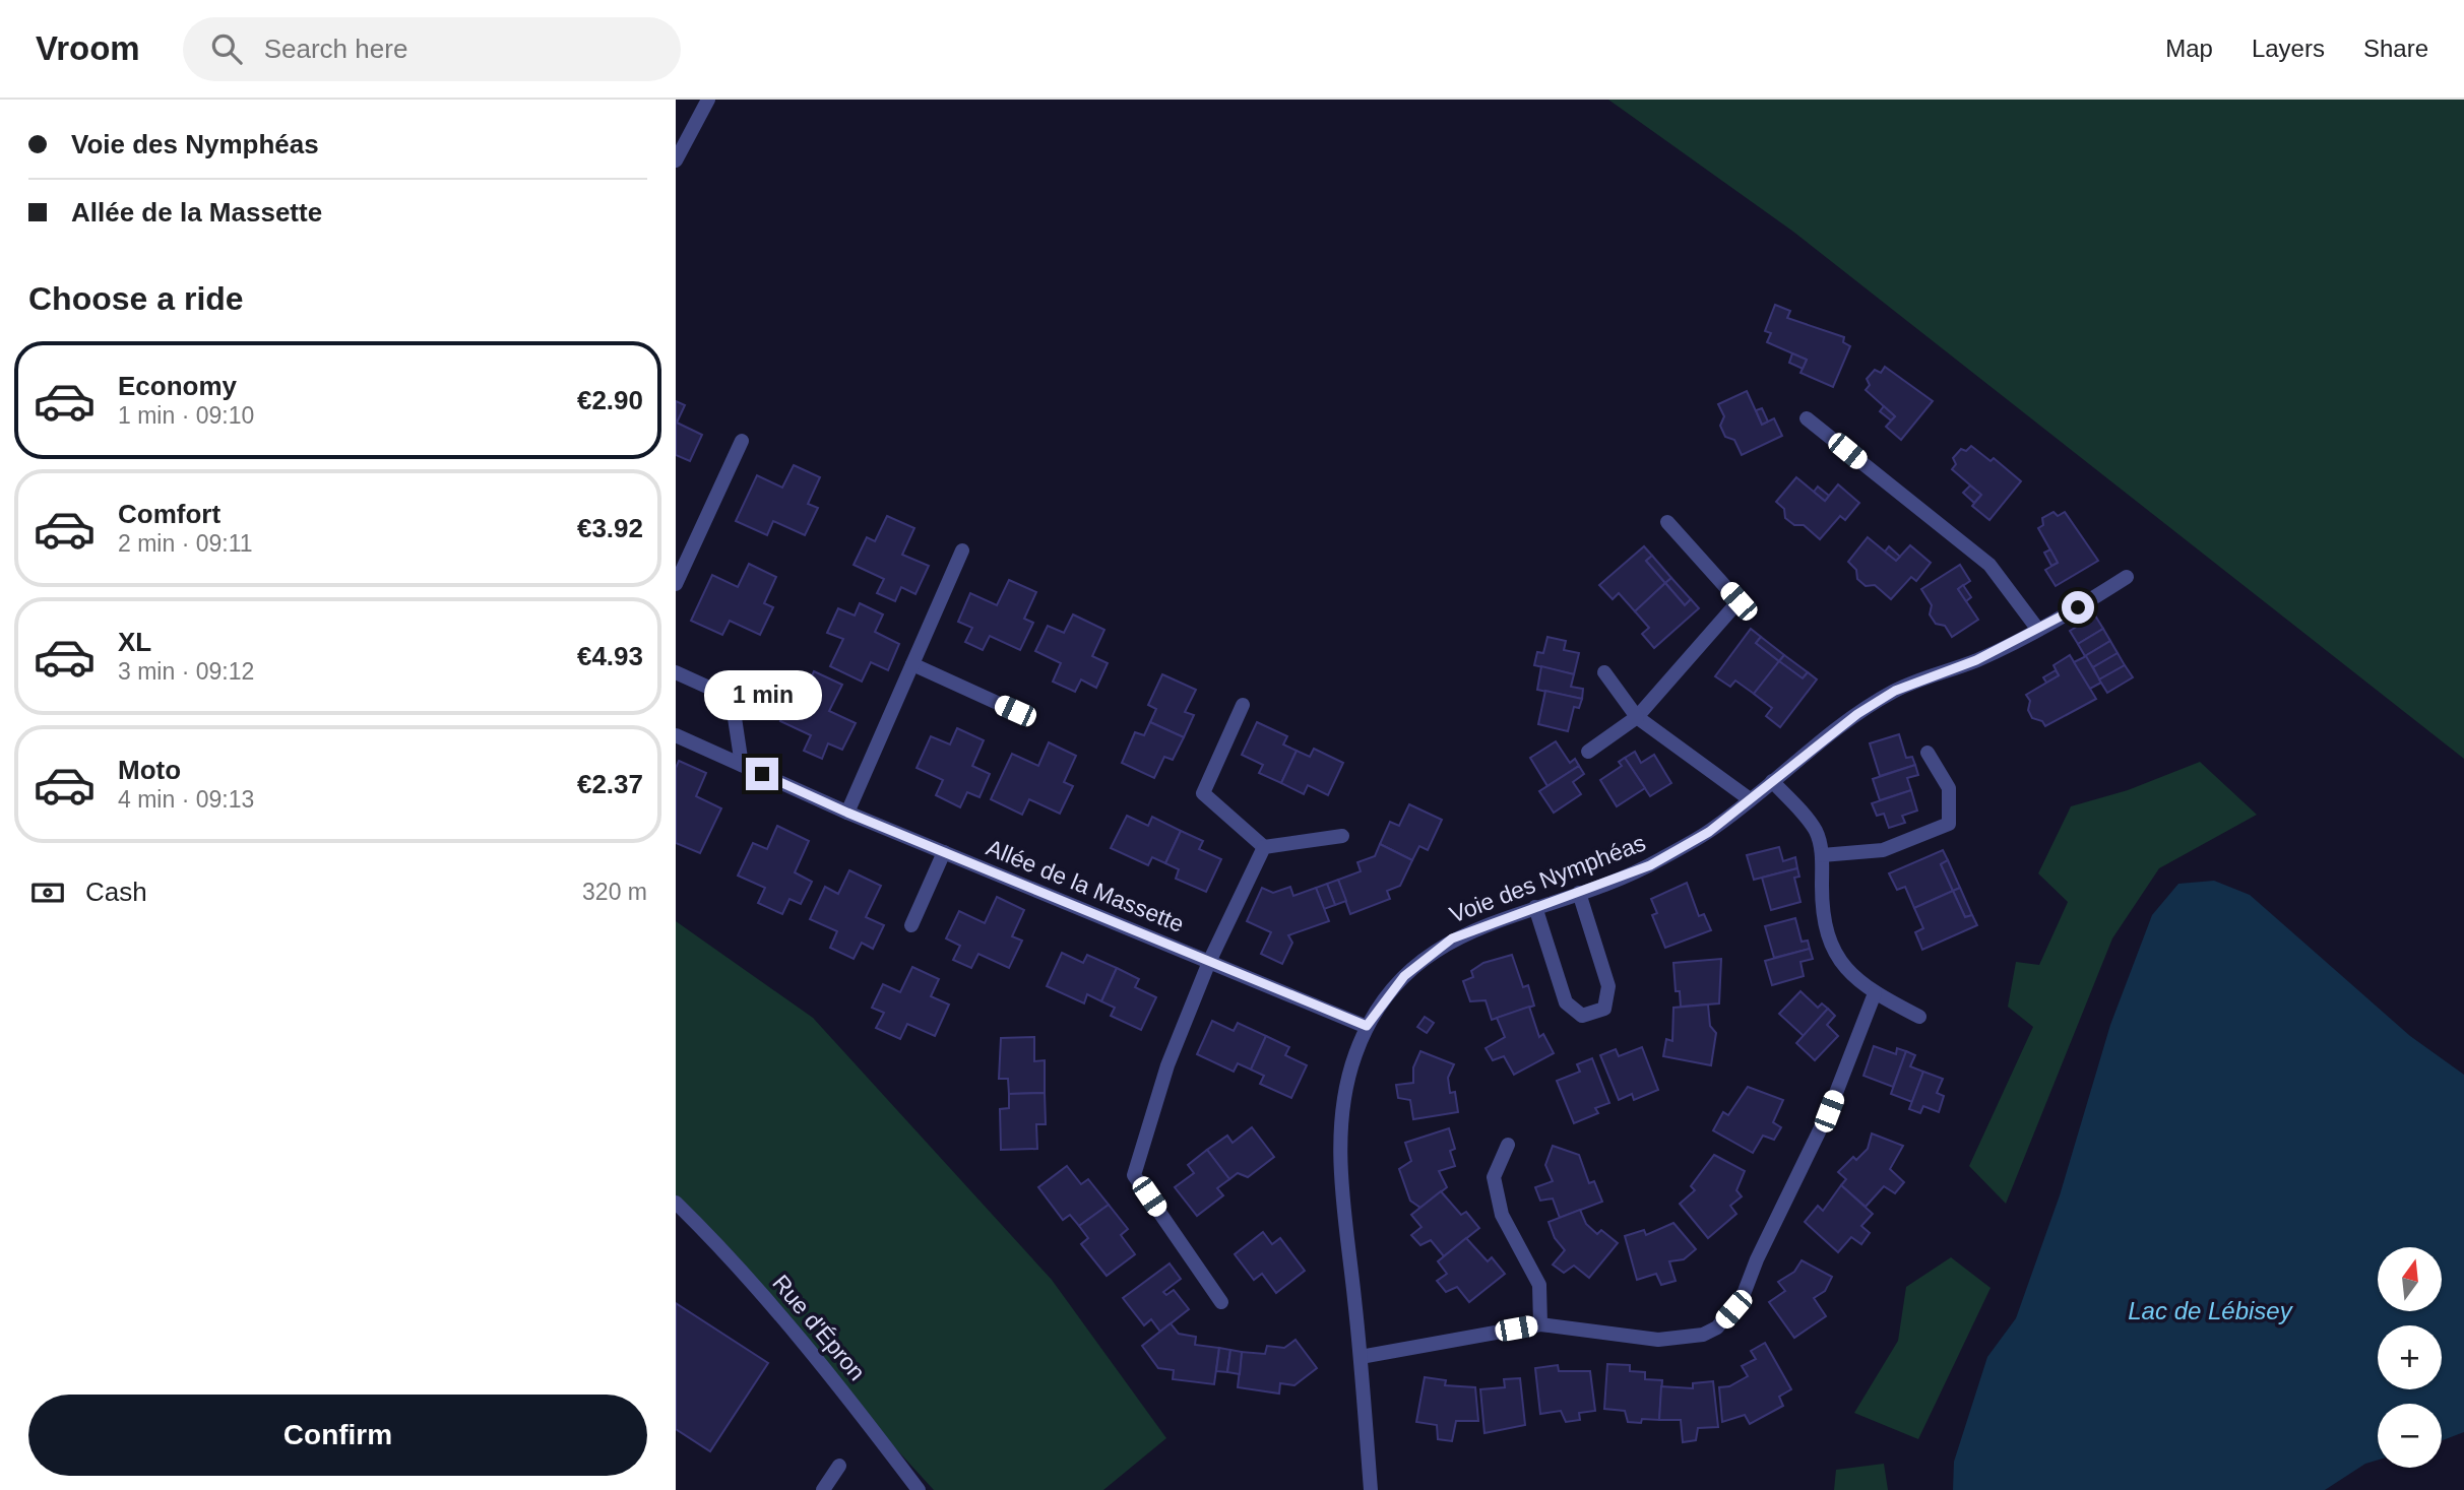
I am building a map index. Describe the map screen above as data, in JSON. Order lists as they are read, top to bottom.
{
  "streets": {
    "street": ["Voie des Nymphéas", "Allée de la Massette", "Rue d'Épron"]
  },
  "crossings": [
    ["Voie des Nymphéas", "Allée de la Massette"]
  ],
  "water": ["Lac de Lébisey"],
  "north": "top",
  "page": {
    "header": "Vroom",
    "search": "Search here",
    "nav": ["Map", "Layers", "Share"],
    "banner": ["Voie des Nymphéas", "Allée de la Massette"],
    "heading": "Choose a ride",
    "list": [
      {
        "name": "Economy",
        "note": "1 min · 09:10",
        "value": "€2.90"
      },
      {
        "name": "Comfort",
        "note": "2 min · 09:11",
        "value": "€3.92"
      },
      {
        "name": "XL",
        "note": "3 min · 09:12",
        "value": "€4.93"
      },
      {
        "name": "Moto",
        "note": "4 min · 09:13",
        "value": "€2.37"
      }
    ],
    "bubble": "1 min",
    "pay": ["Cash", "320 m"],
    "map_buttons": ["+", "−"],
    "buttons": "Confirm"
  }
}
